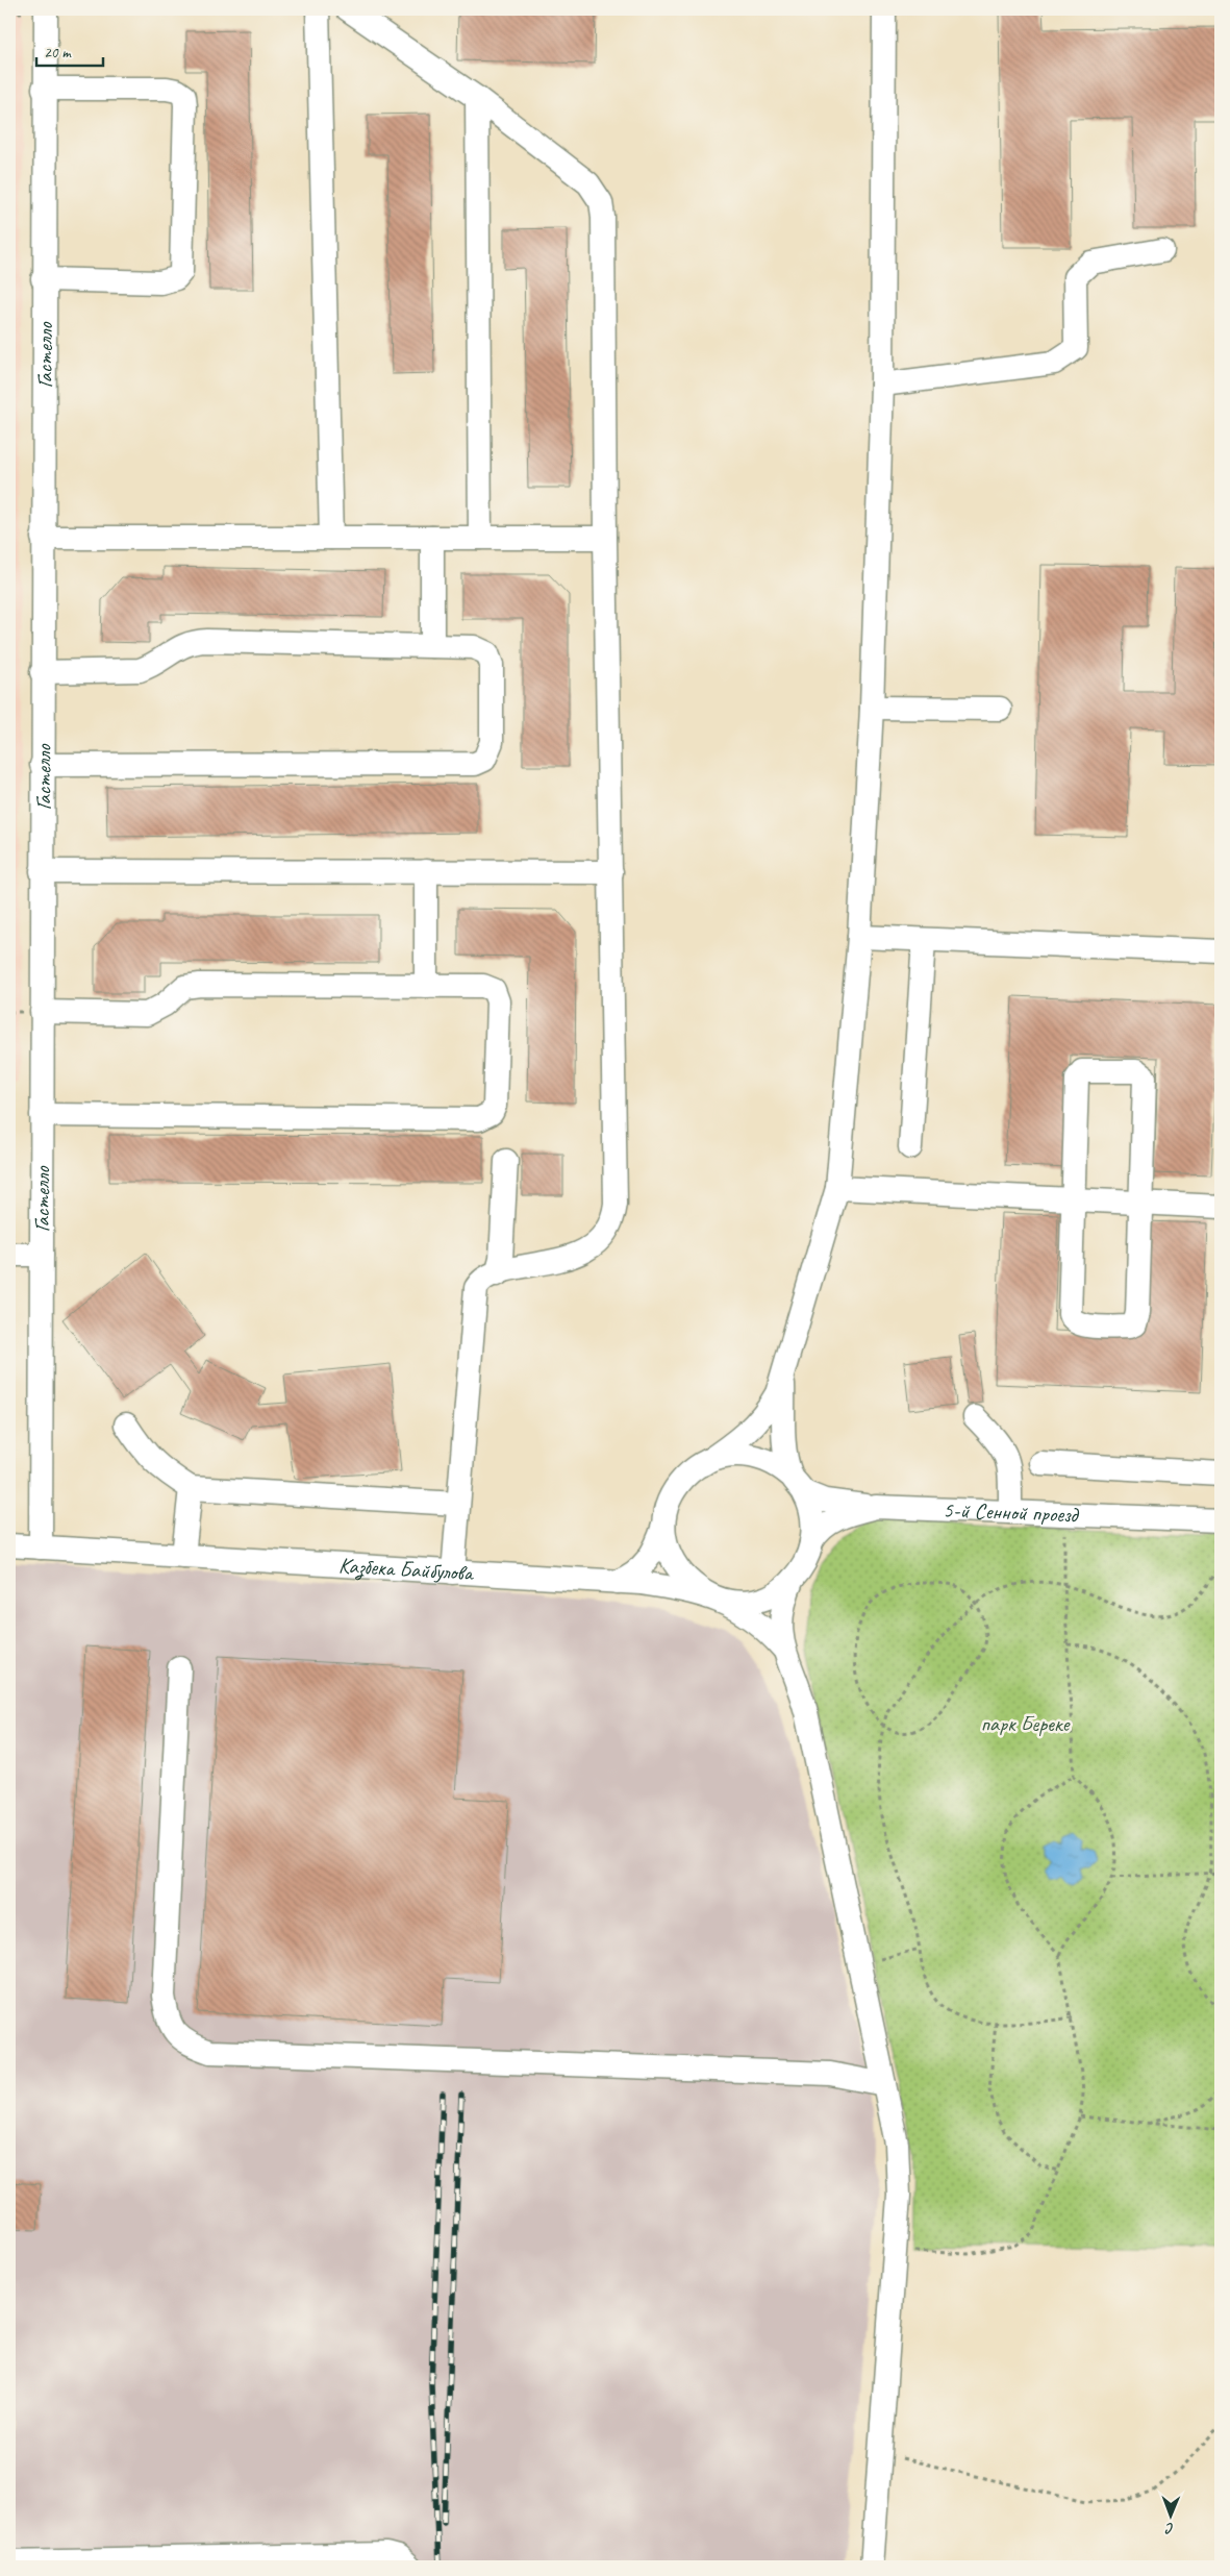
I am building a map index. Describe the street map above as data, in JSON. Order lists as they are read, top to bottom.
{
  "streets": {
    "street": ["Гастелло", "5-й Сенной проезд", "Казбека Байбулова"]
  },
  "crossings": [
    ["Гастелло", "Казбека Байбулова"],
    ["5-й Сенной проезд", "Казбека Байбулова"]
  ],
  "parks": ["парк Береке"],
  "scale_bar": "20 m",
  "north": "bottom"
}
